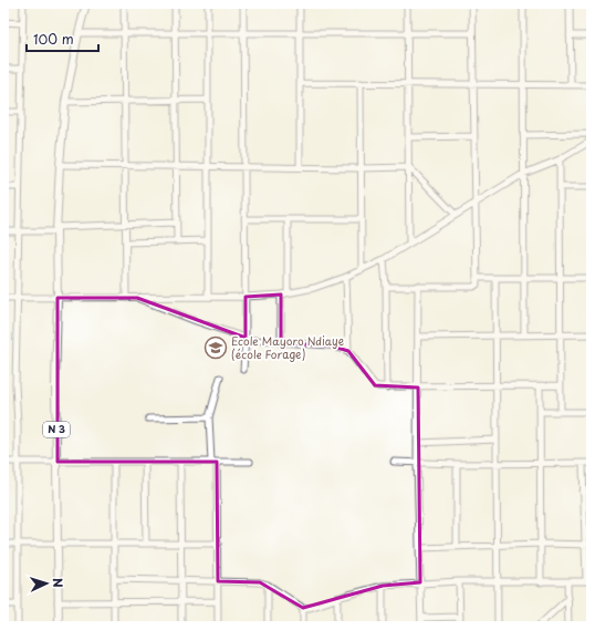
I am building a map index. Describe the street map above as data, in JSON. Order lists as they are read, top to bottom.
{
  "streets": {
    "main road": ["N 3"]
  },
  "places": {
    "school or university": ["Ecole Mayoro Ndiaye (école Forage)"]
  },
  "scale_bar": "100 m",
  "north": "right"
}
